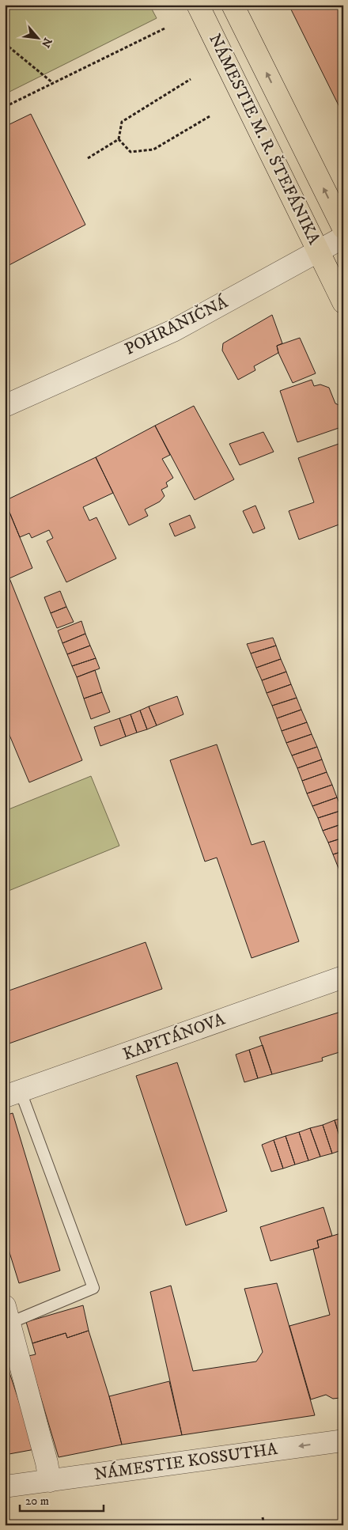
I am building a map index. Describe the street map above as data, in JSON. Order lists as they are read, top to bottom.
{
  "streets": {
    "main road": ["NÁMESTIE M. R. ŠTEFÁNIKA"],
    "street": ["POHRANIČNÁ", "KAPITÁNOVA", "NÁMESTIE KOSSUTHA"]
  },
  "crossings": [
    ["NÁMESTIE M. R. ŠTEFÁNIKA", "POHRANIČNÁ"]
  ],
  "one_way": ["NÁMESTIE KOSSUTHA"],
  "scale_bar": "20 m",
  "north": "bottom right"
}
